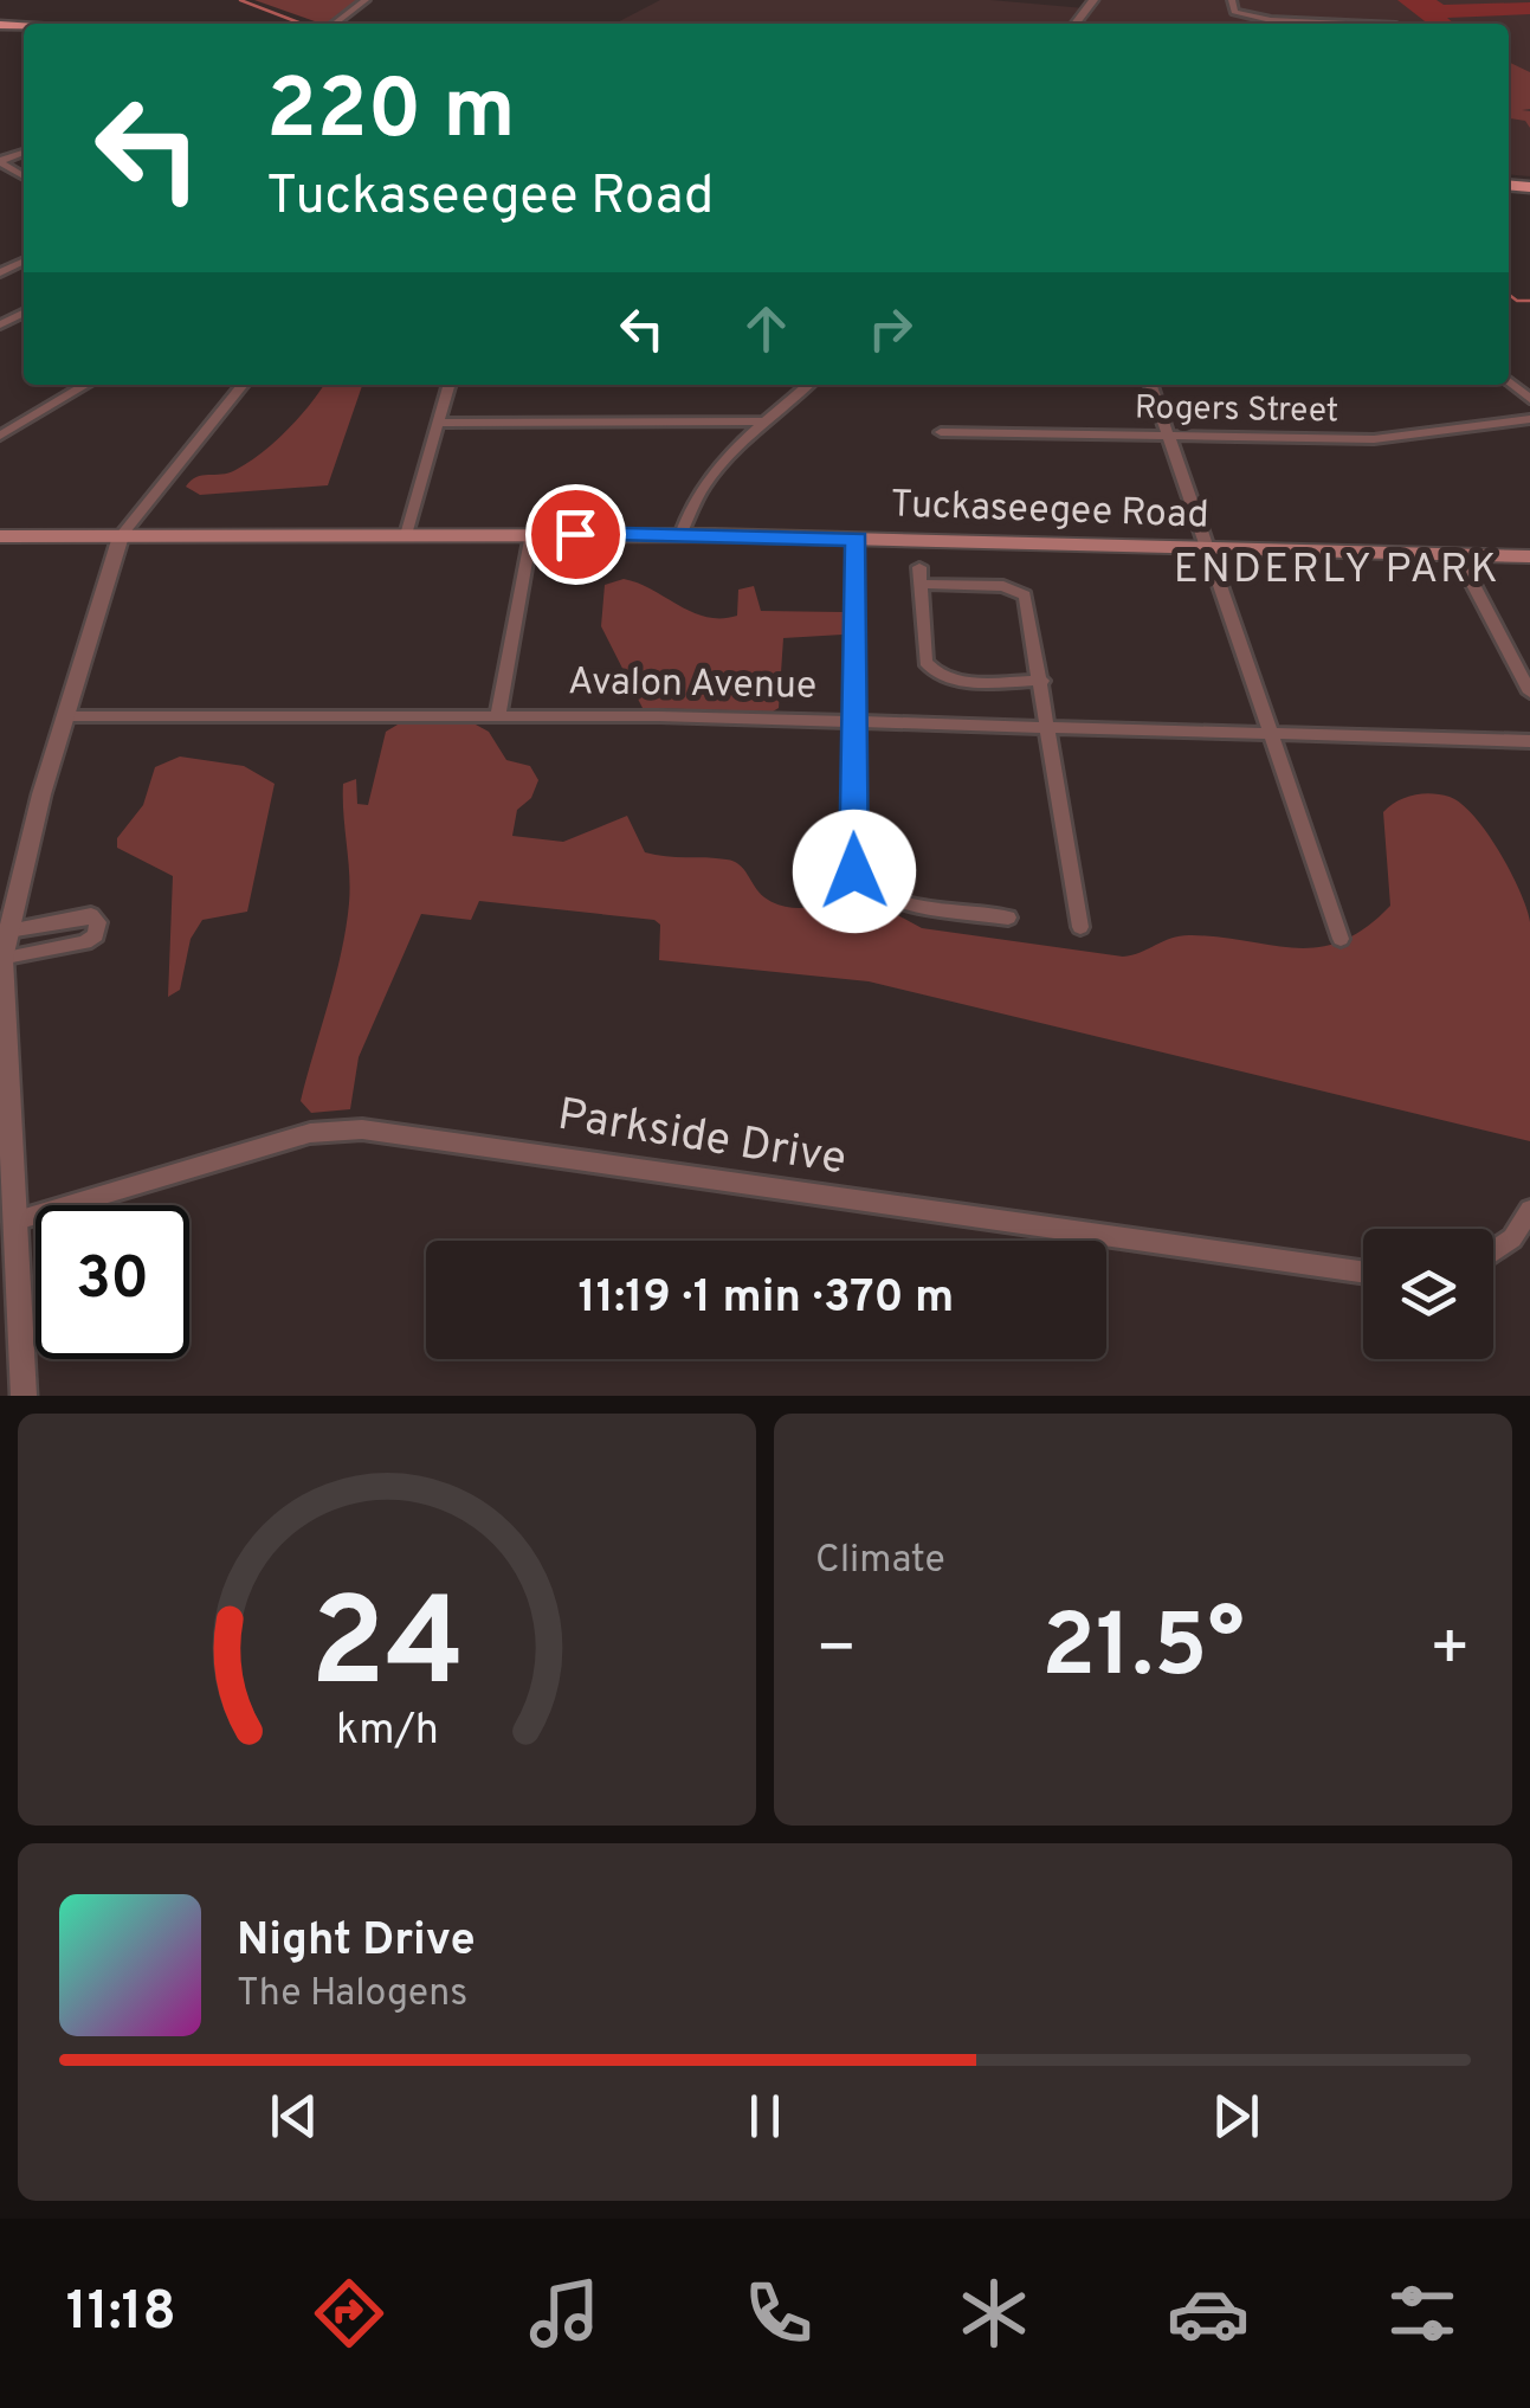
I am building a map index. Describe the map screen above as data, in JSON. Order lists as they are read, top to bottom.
{
  "streets": {
    "main road": ["Tuckaseegee Road"],
    "street": ["Rogers Street", "Avalon Avenue", "Parkside Drive"]
  },
  "districts": ["ENDERLY PARK"],
  "page": {
    "turn": ["220 m", "Tuckaseegee Road"],
    "limit": "30",
    "trip": "11:19 · 1 min · 370 m",
    "tile": "Climate",
    "heat": ["−", "21.5°", "+"],
    "song": ["Night Drive", "The Halogens"],
    "tabs": "11:18",
    "gauge": ["24", "km/h"]
  }
}
